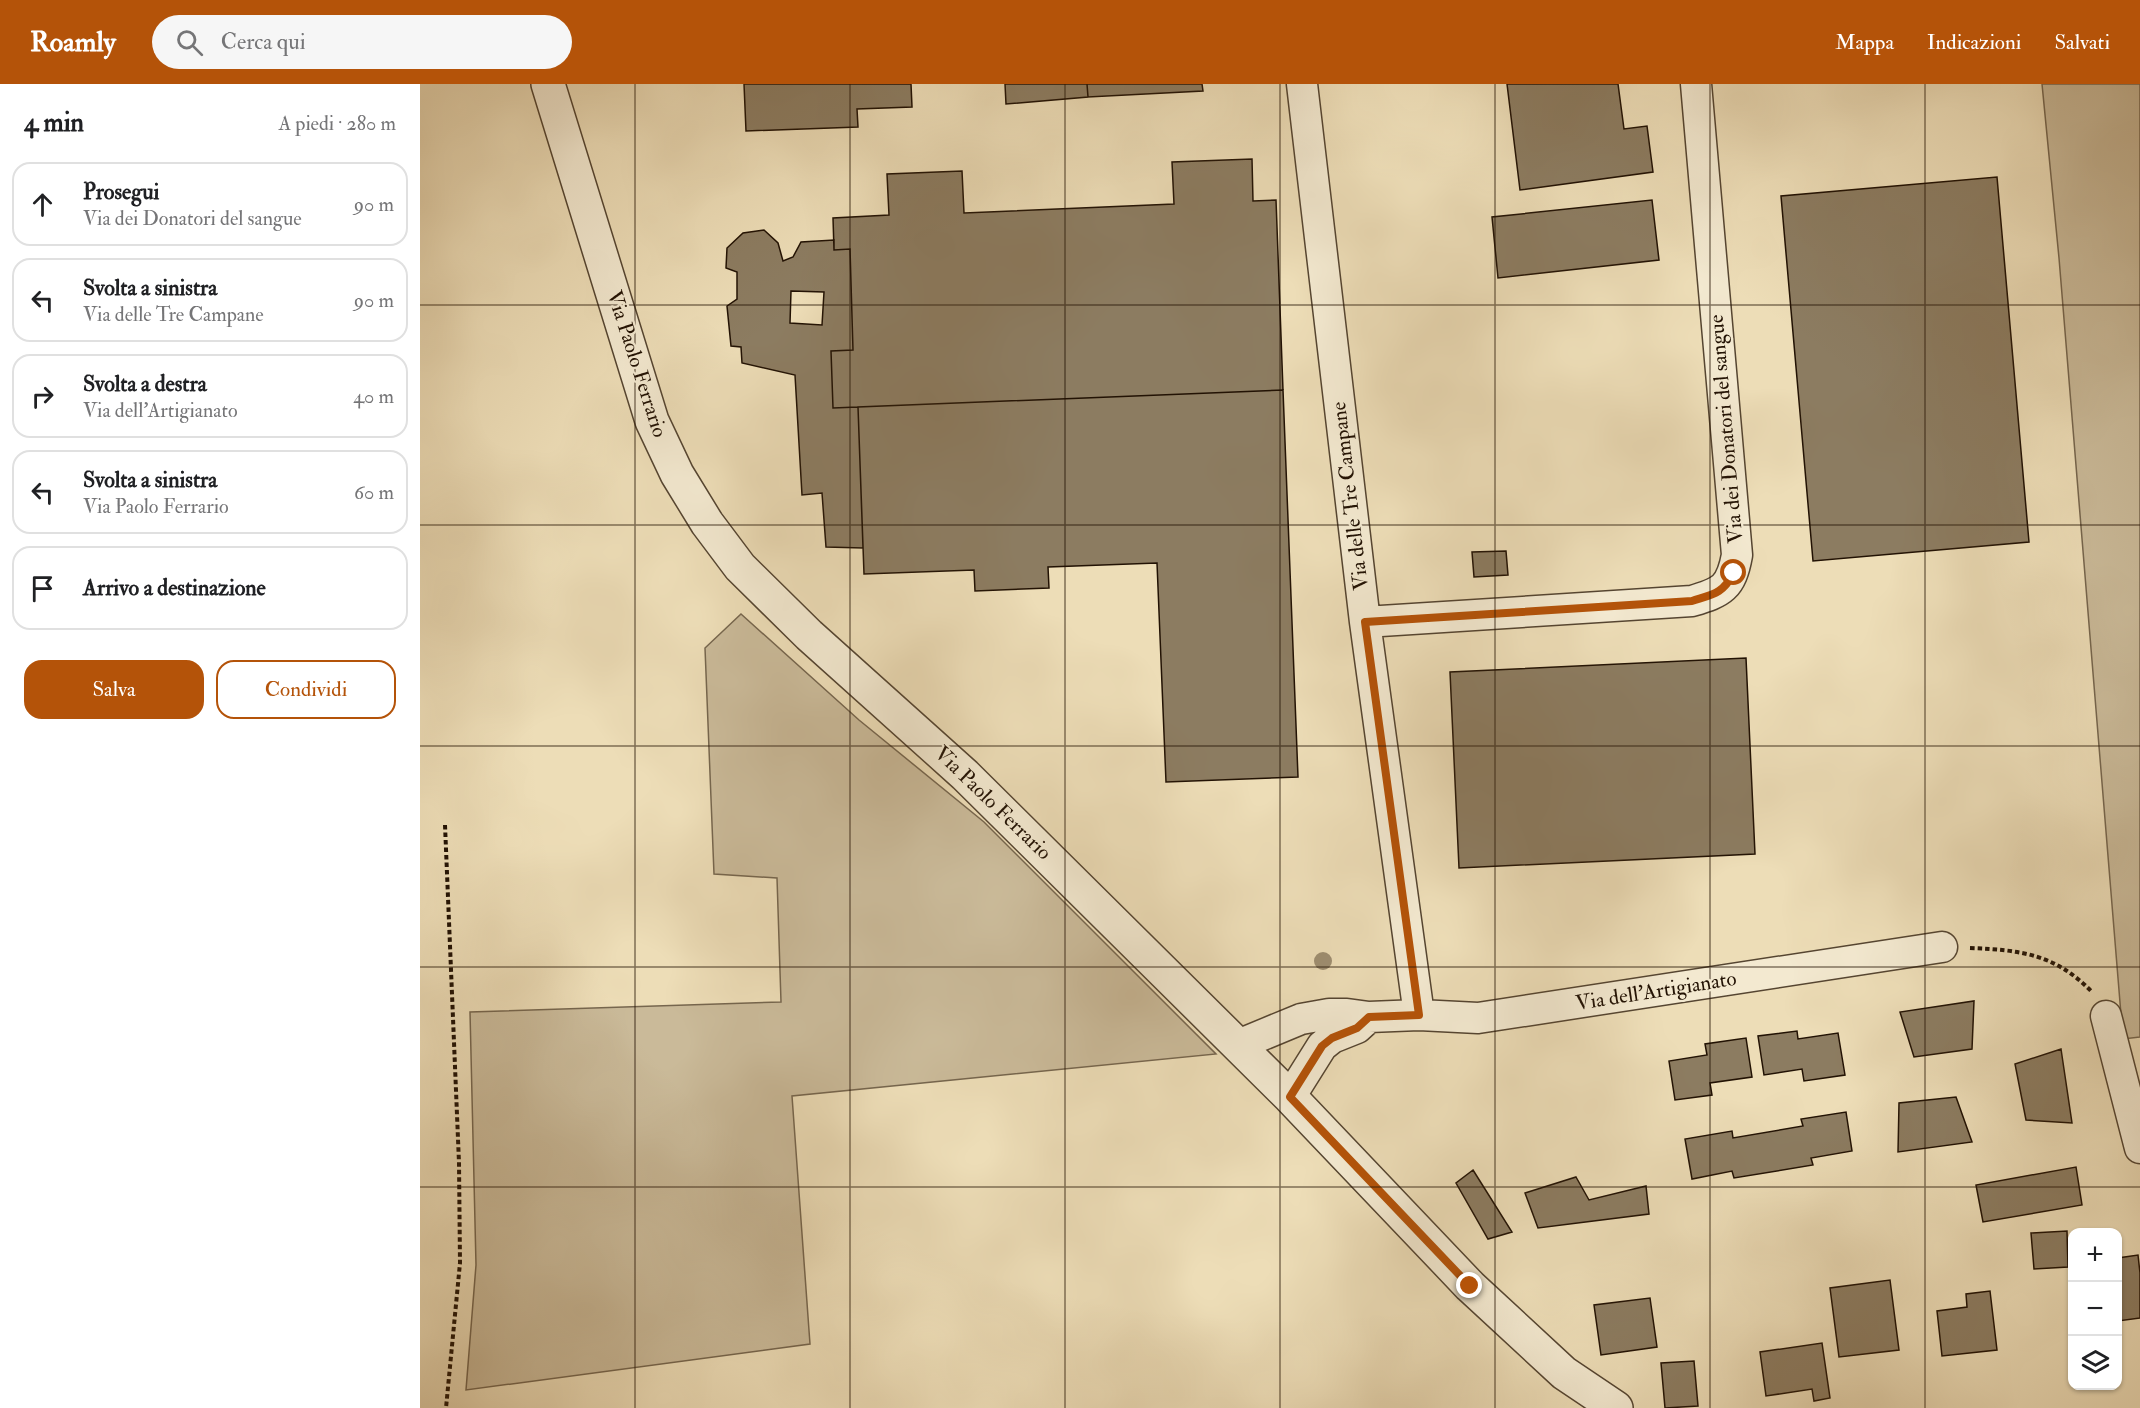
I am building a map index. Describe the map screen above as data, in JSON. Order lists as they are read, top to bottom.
{
  "streets": {
    "street": [
      "Via Paolo Ferrario",
      "Via dei Donatori del sangue",
      "Via delle Tre Campane",
      "Via dell'Artigianato"
    ]
  },
  "crossings": [
    ["Via Paolo Ferrario", "Via dell'Artigianato"],
    ["Via dei Donatori del sangue", "Via delle Tre Campane"],
    ["Via delle Tre Campane", "Via dell'Artigianato"]
  ],
  "page": {
    "header": "Roamly",
    "search": "Cerca qui",
    "nav": ["Mappa", "Indicazioni", "Salvati"],
    "heading": ["4 min", "A piedi · 280 m"],
    "list": [
      ["Prosegui", "Via dei Donatori del sangue", "90 m"],
      ["Svolta a sinistra", "Via delle Tre Campane", "90 m"],
      ["Svolta a destra", "Via dell'Artigianato", "40 m"],
      ["Svolta a sinistra", "Via Paolo Ferrario", "60 m"],
      "Arrivo a destinazione"
    ],
    "buttons": ["Salva", "Condividi"],
    "map_buttons": ["+", "−"]
  }
}
